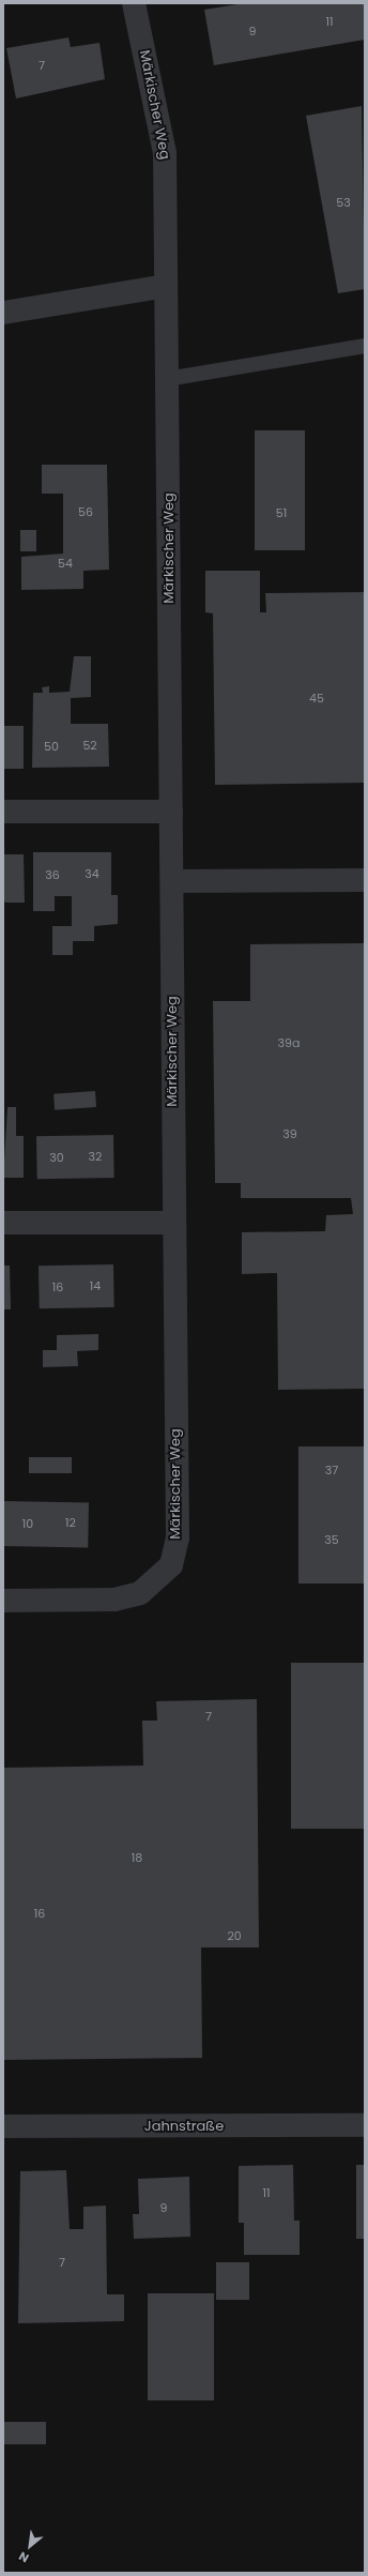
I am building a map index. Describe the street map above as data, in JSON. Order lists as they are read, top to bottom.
{
  "streets": {
    "street": ["Märkischer Weg", "Jahnstraße"]
  },
  "house_numbers": [
    "11",
    "9",
    "7",
    "53",
    "56",
    "51",
    "54",
    "45",
    "52",
    "50",
    "34",
    "36",
    "39a",
    "39",
    "32",
    "30",
    "14",
    "16",
    "37",
    "12",
    "10",
    "35",
    "7",
    "18",
    "16",
    "20",
    "11",
    "9",
    "7"
  ],
  "north": "bottom left"
}
